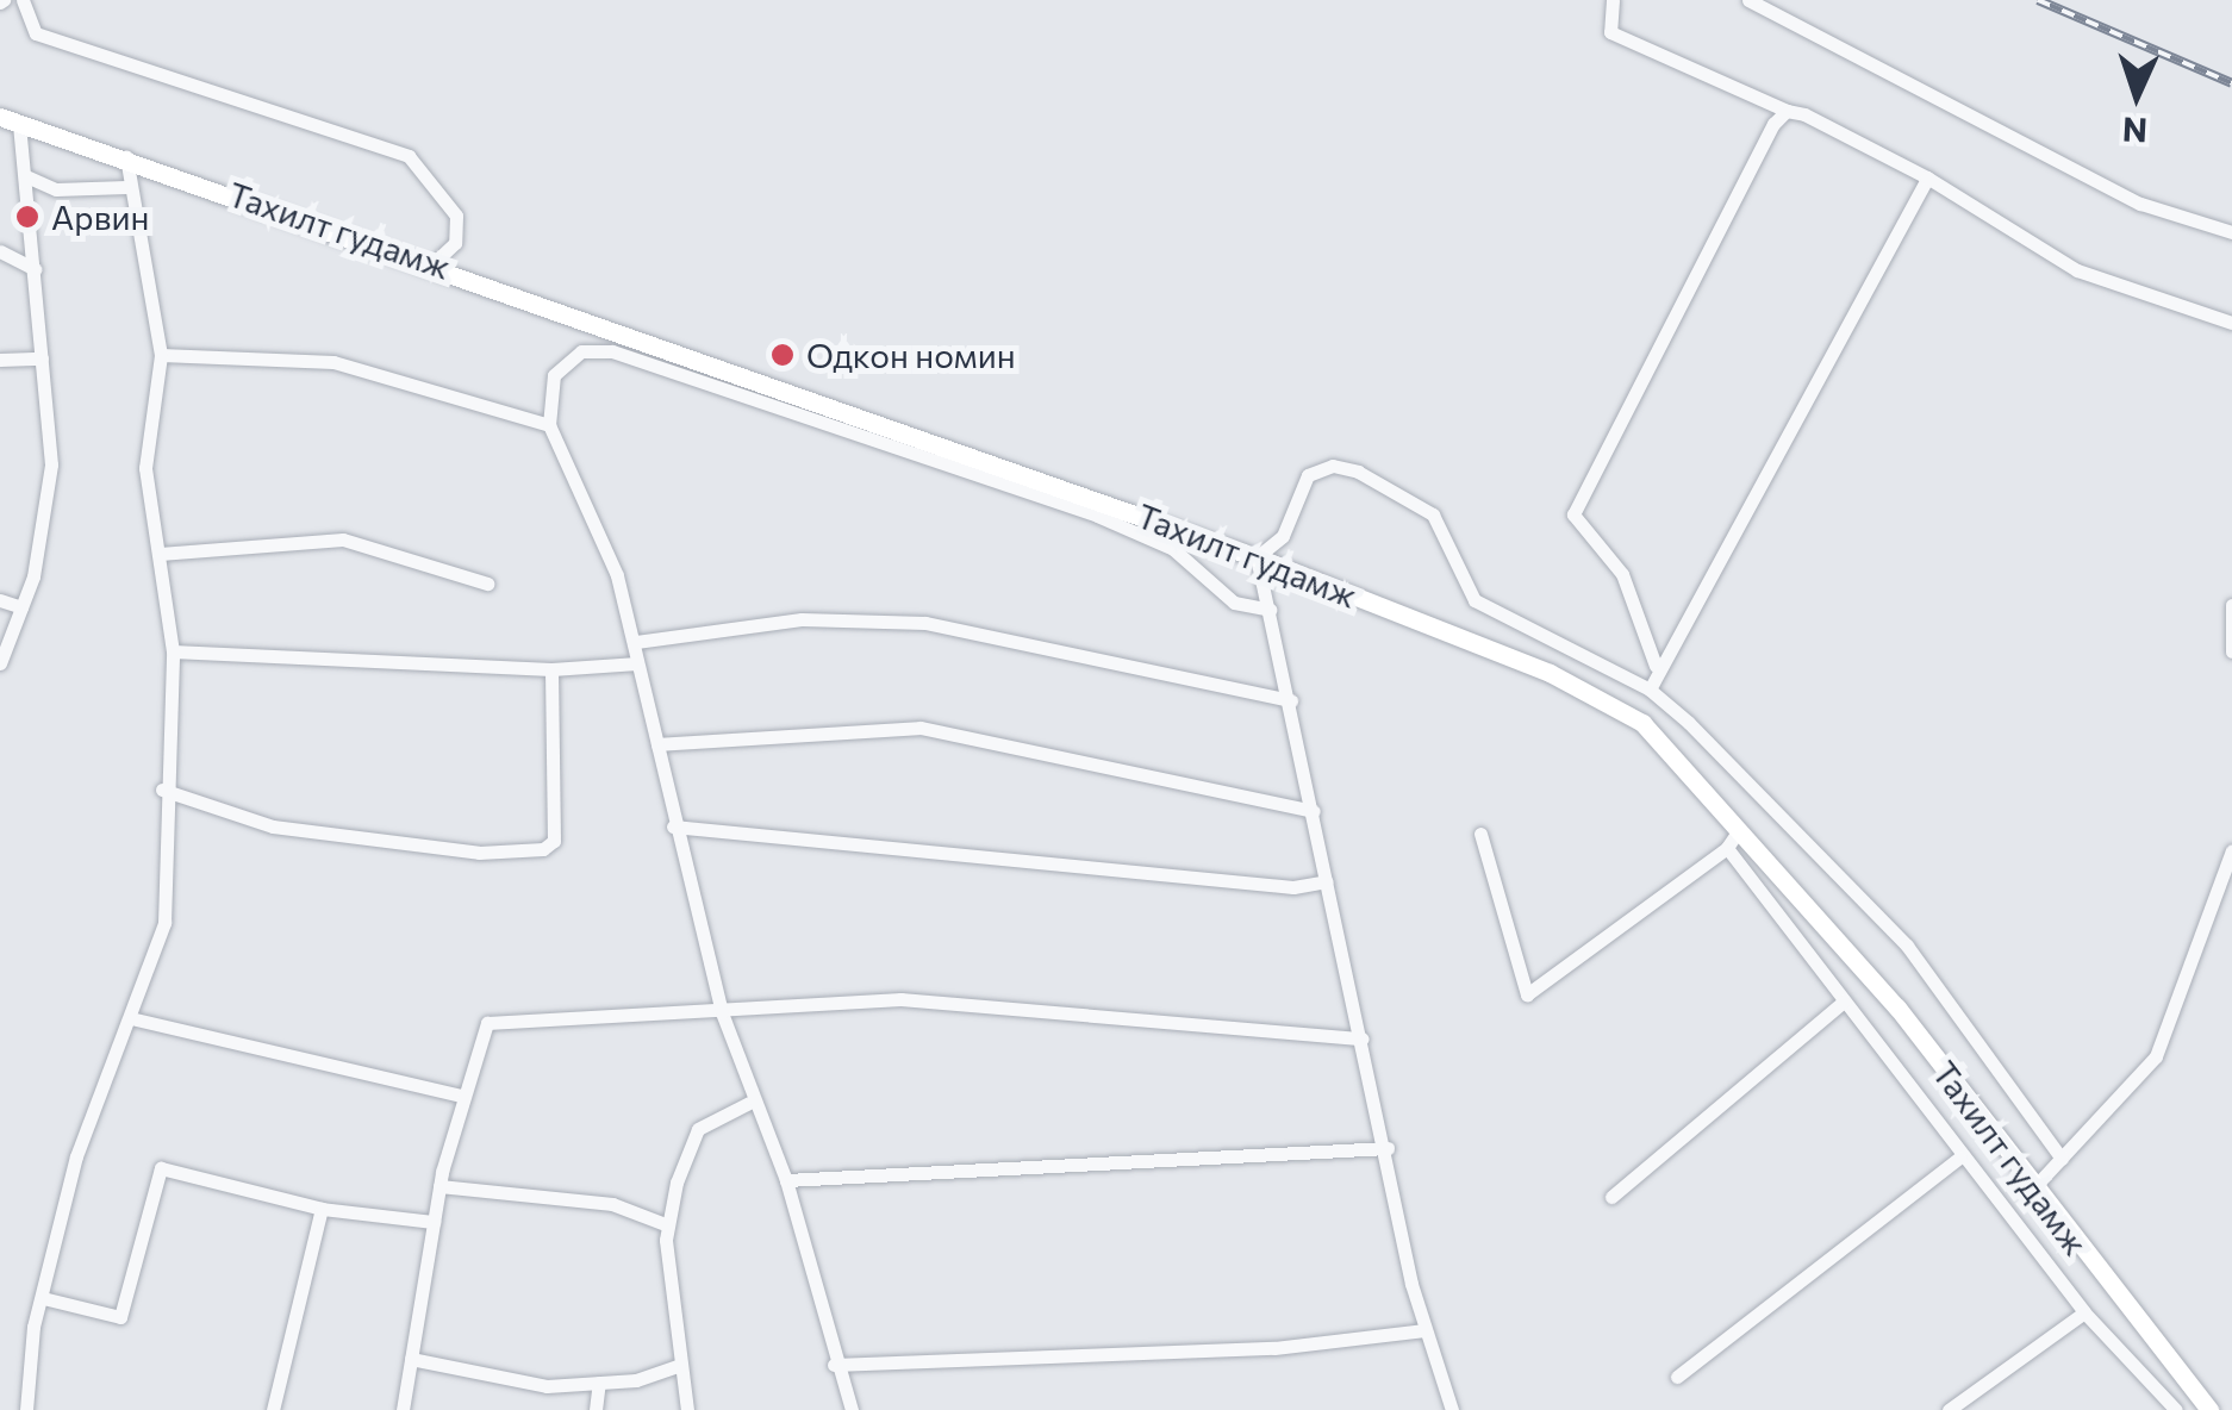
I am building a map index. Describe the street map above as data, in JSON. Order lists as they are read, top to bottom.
{
  "streets": {
    "main road": ["Тахилт гудамж"]
  },
  "places": ["Арвин", "Одкон номин"],
  "north": "bottom"
}
